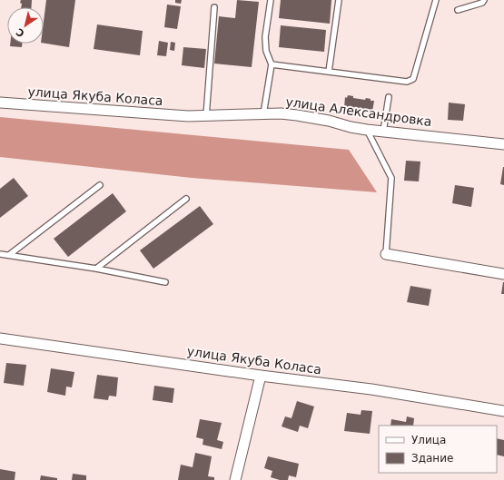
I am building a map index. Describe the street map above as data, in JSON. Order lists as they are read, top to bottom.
{
  "streets": {
    "street": ["улица Якуба Коласа", "улица Александровка"]
  },
  "crossings": [
    ["улица Якуба Коласа", "улица Александровка"]
  ],
  "legend": ["Улица", "Здание"],
  "north": "bottom left"
}
